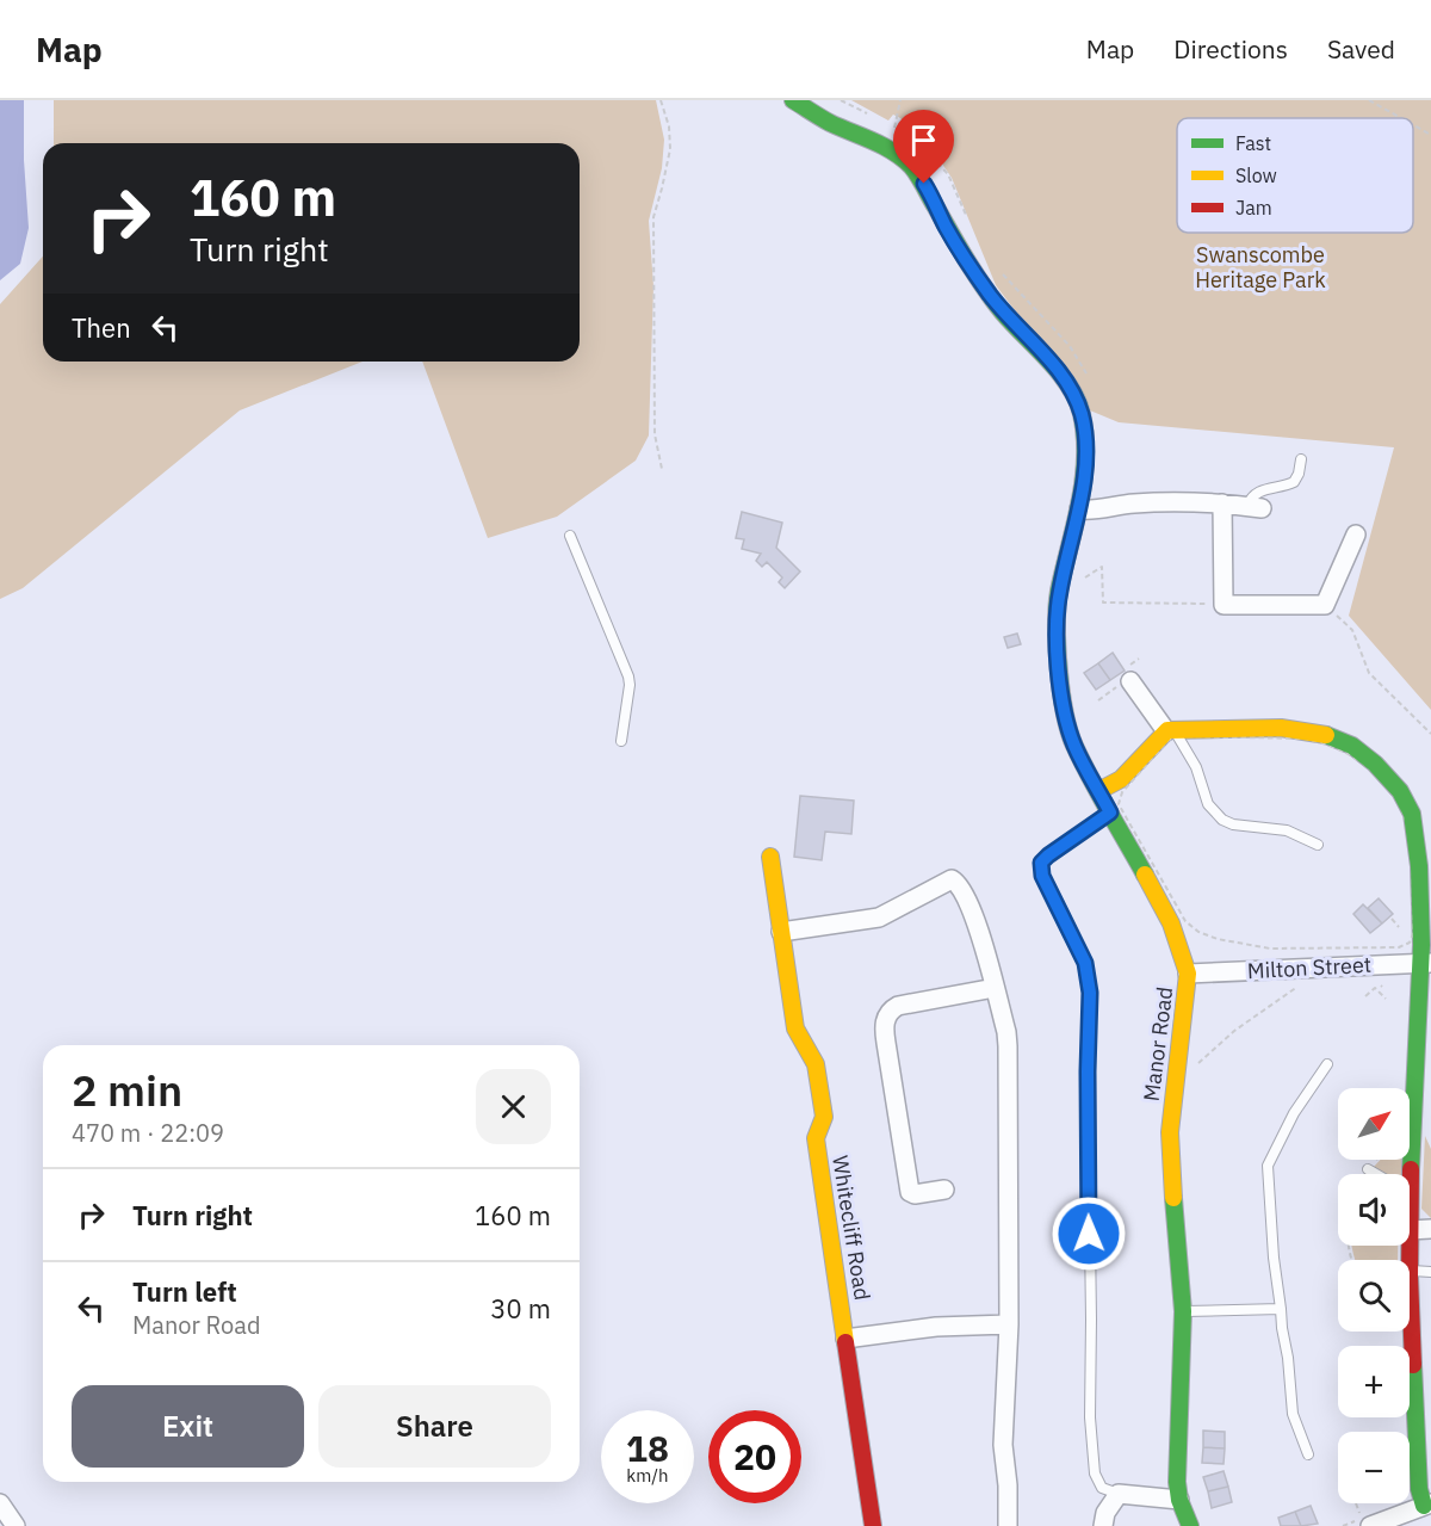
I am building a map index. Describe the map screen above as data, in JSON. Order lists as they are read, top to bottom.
{
  "streets": {
    "street": ["Milton Street", "Manor Road", "Whitecliff Road"]
  },
  "crossings": [
    ["Milton Street", "Manor Road"]
  ],
  "parks": ["Swanscombe Heritage Park"],
  "legend": ["Fast", "Slow", "Jam"],
  "north": "top right",
  "page": {
    "header": "Map",
    "nav": ["Map", "Directions", "Saved"],
    "turn": ["160 m", "Turn right"],
    "then": "Then",
    "heading": ["2 min", "470 m · 22:09"],
    "map_buttons": ["+", "−"],
    "list": [
      {
        "name": "Turn right",
        "value": "160 m"
      },
      {
        "name": "Turn left",
        "note": "Manor Road",
        "value": "30 m"
      }
    ],
    "buttons": ["Exit", "Share"],
    "speed": "18 km/h",
    "limit": "20"
  }
}
